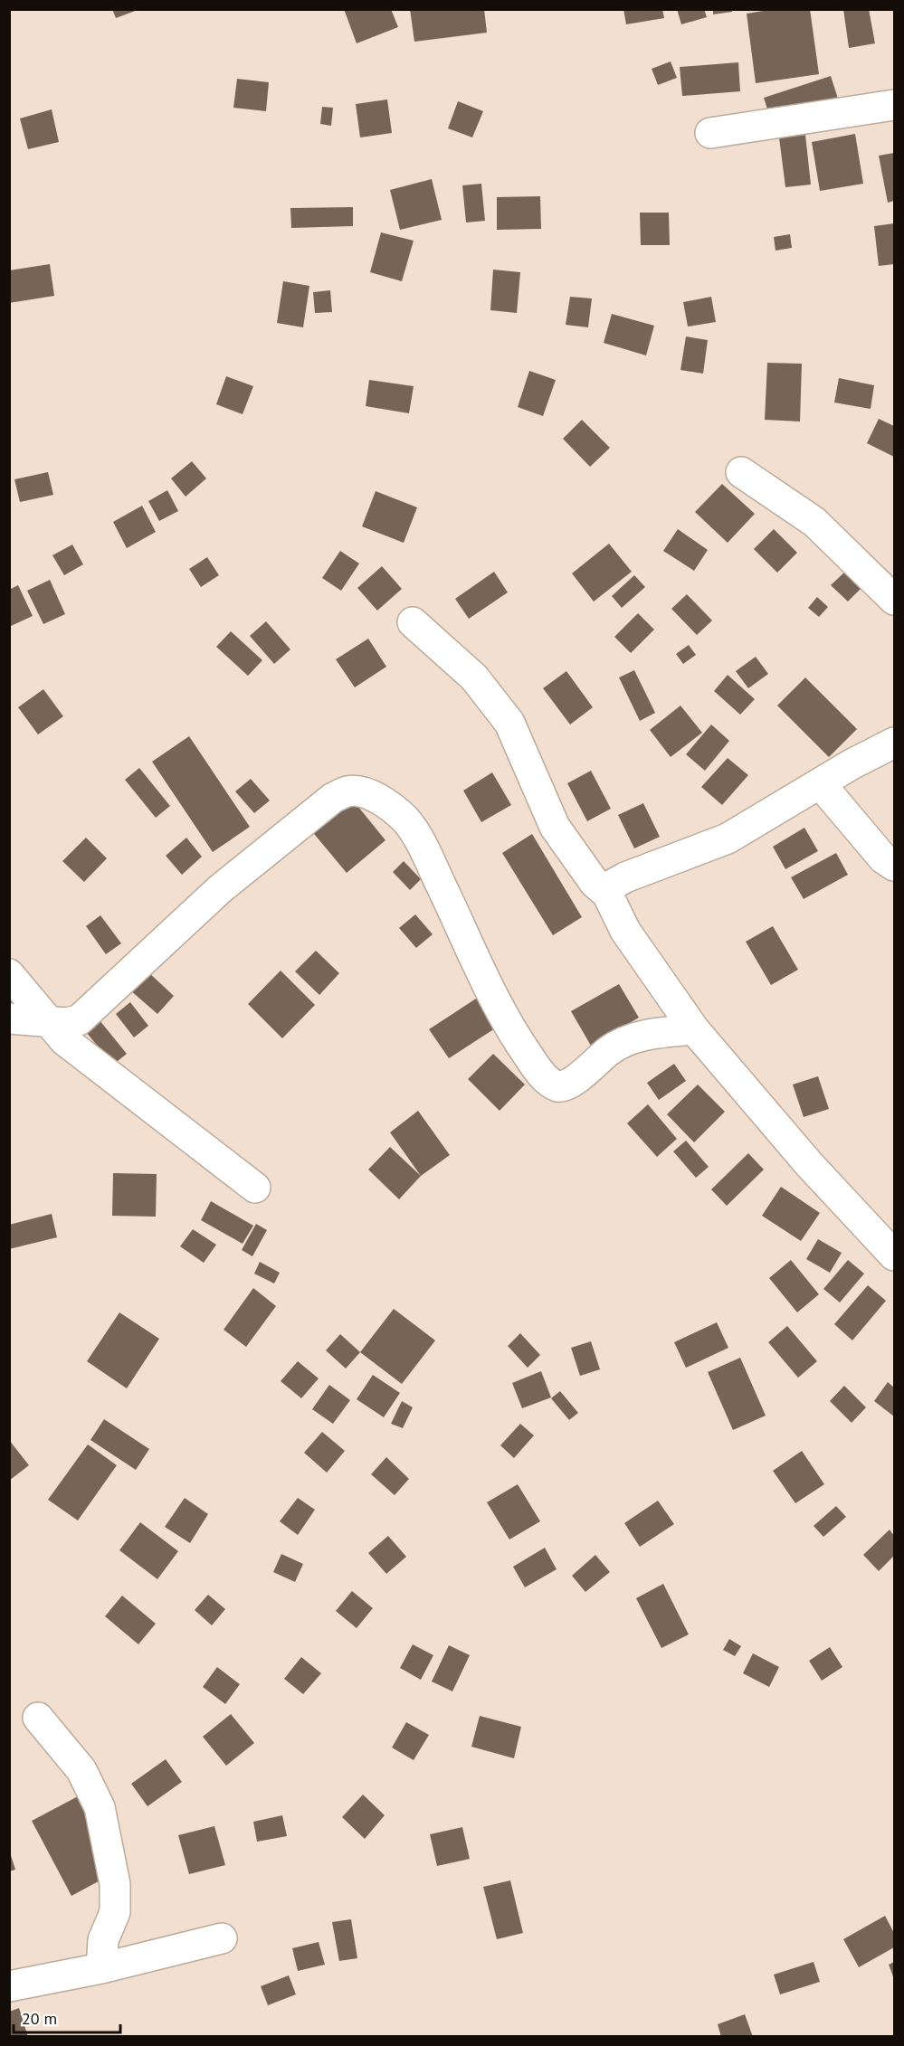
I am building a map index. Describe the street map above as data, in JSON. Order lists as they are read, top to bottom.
{
  "scale_bar": "20 m"
}
